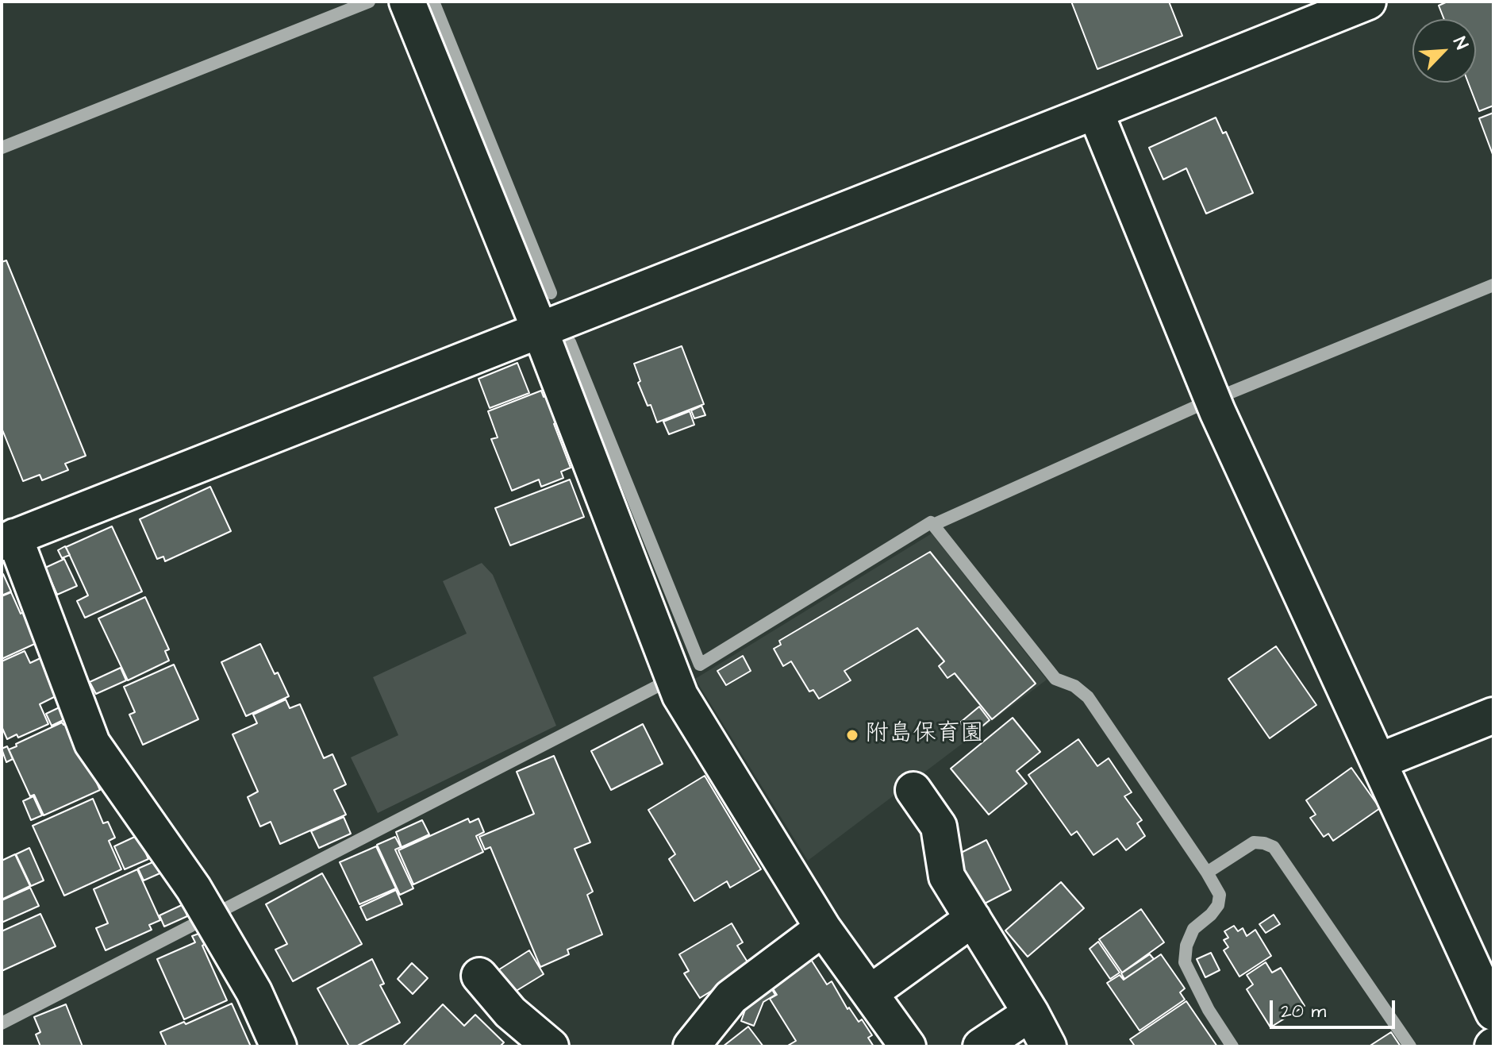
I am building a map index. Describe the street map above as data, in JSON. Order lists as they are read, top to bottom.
{
  "places": ["附島保育園"],
  "scale_bar": "20 m",
  "north": "top right"
}
